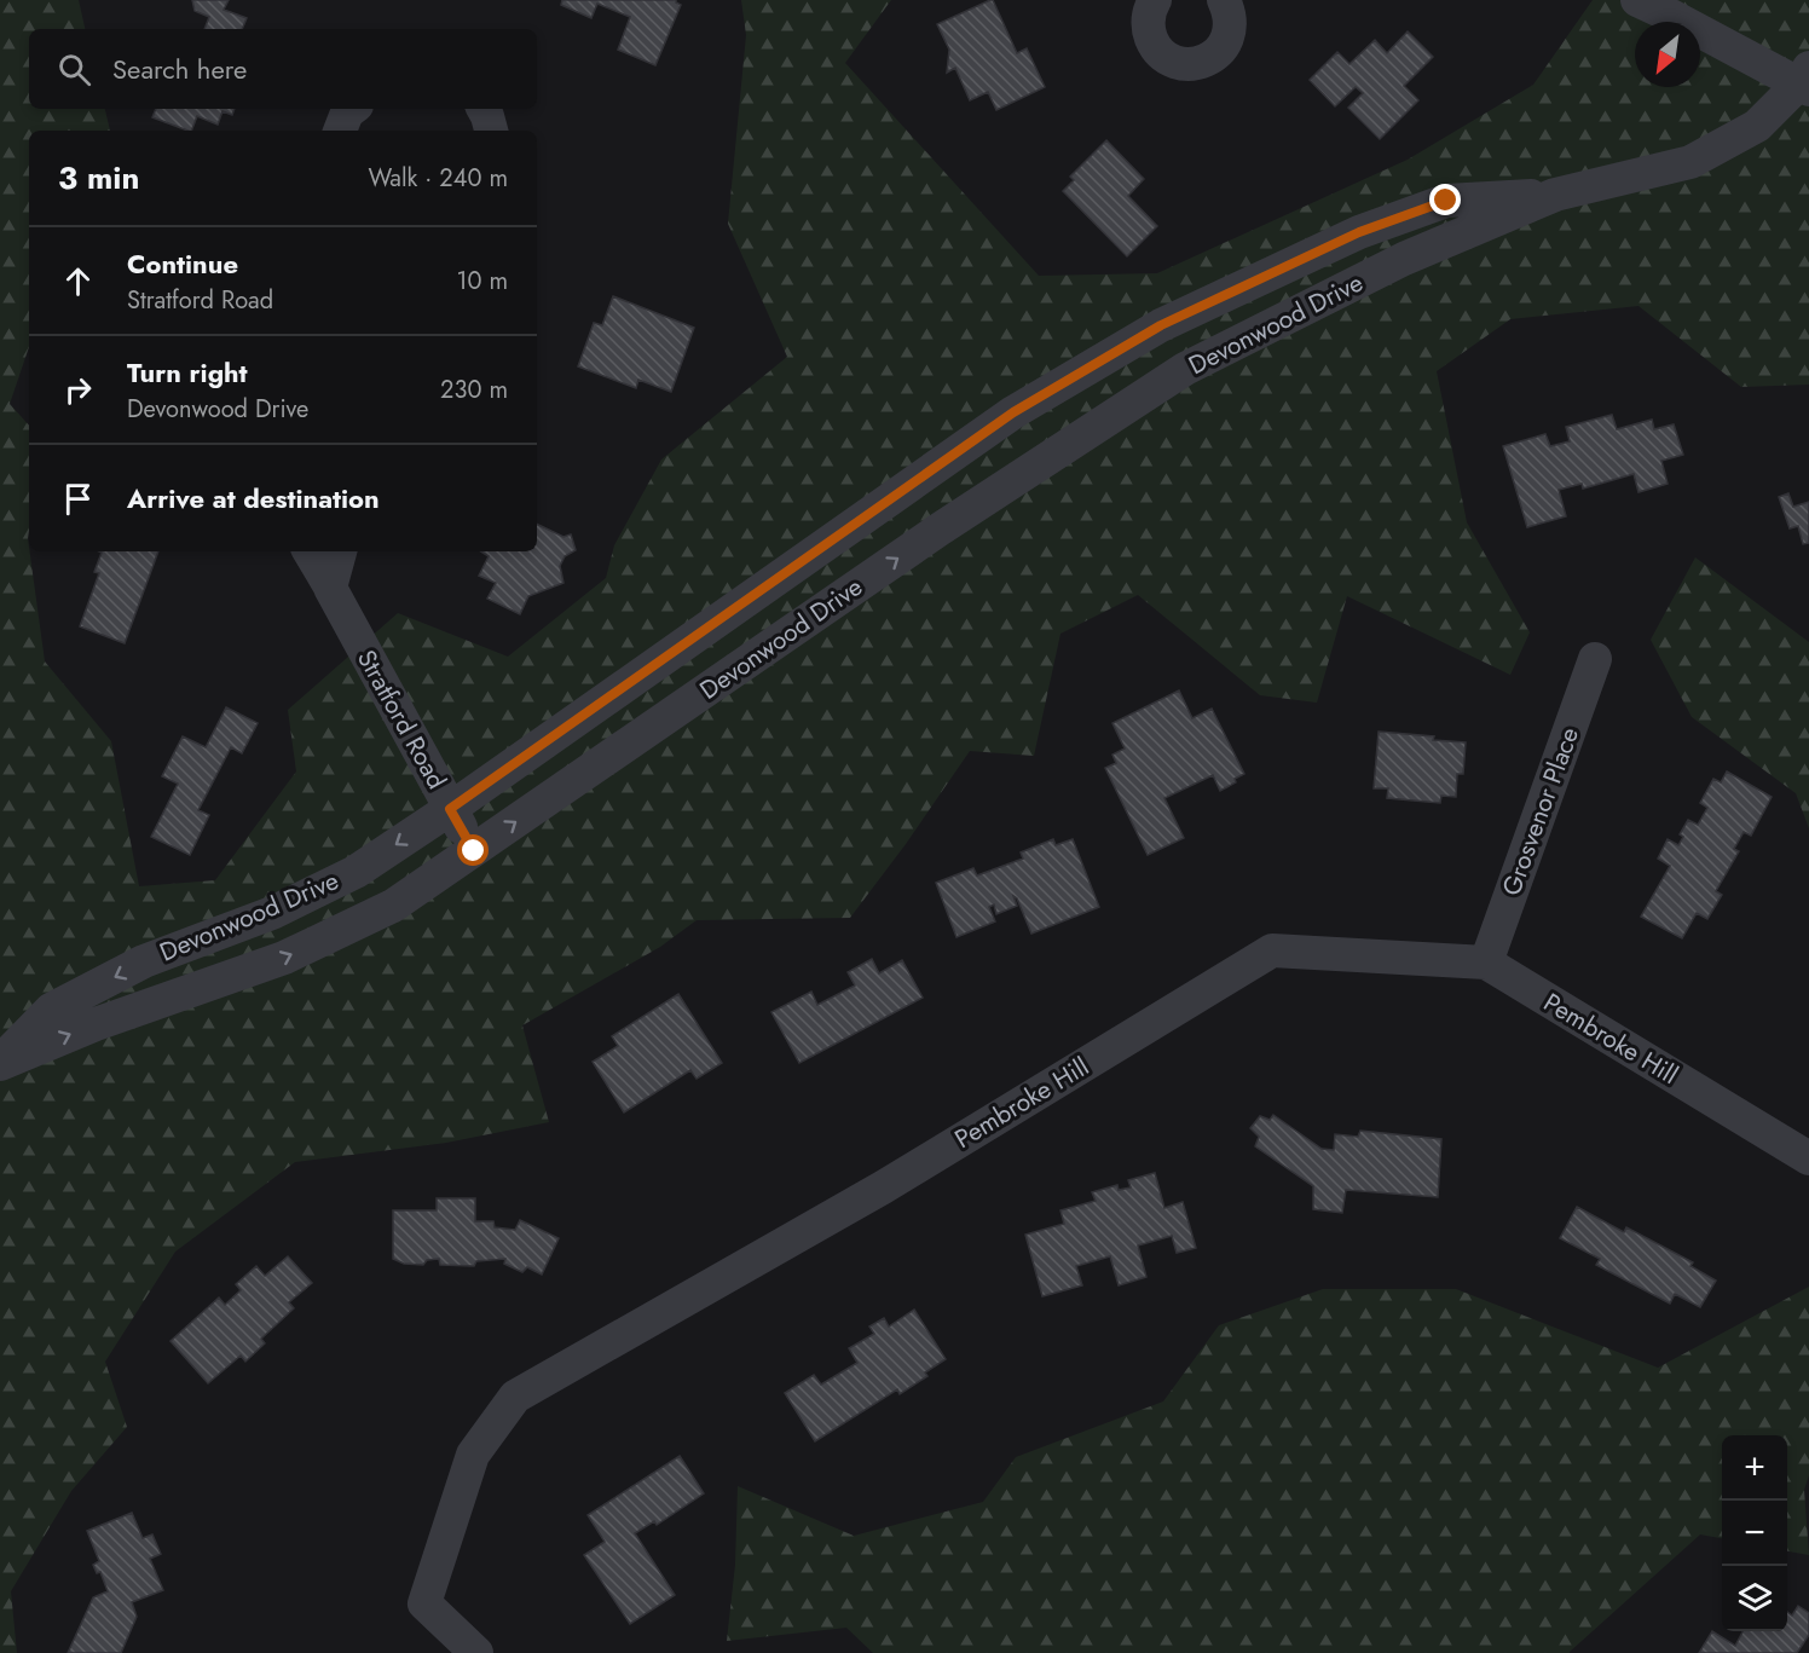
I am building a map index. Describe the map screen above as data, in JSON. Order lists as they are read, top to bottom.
{
  "streets": {
    "street": [
      "Devonwood Drive",
      "Stratford Road",
      "Grosvenor Place",
      "Pembroke Hill"
    ]
  },
  "crossings": [
    ["Devonwood Drive", "Stratford Road"],
    ["Grosvenor Place", "Pembroke Hill"]
  ],
  "north": "bottom left",
  "page": {
    "search": "Search here",
    "heading": ["3 min", "Walk · 240 m"],
    "list": [
      ["Continue", "Stratford Road", "10 m"],
      ["Turn right", "Devonwood Drive", "230 m"],
      "Arrive at destination"
    ],
    "map_buttons": ["+", "−"]
  }
}
